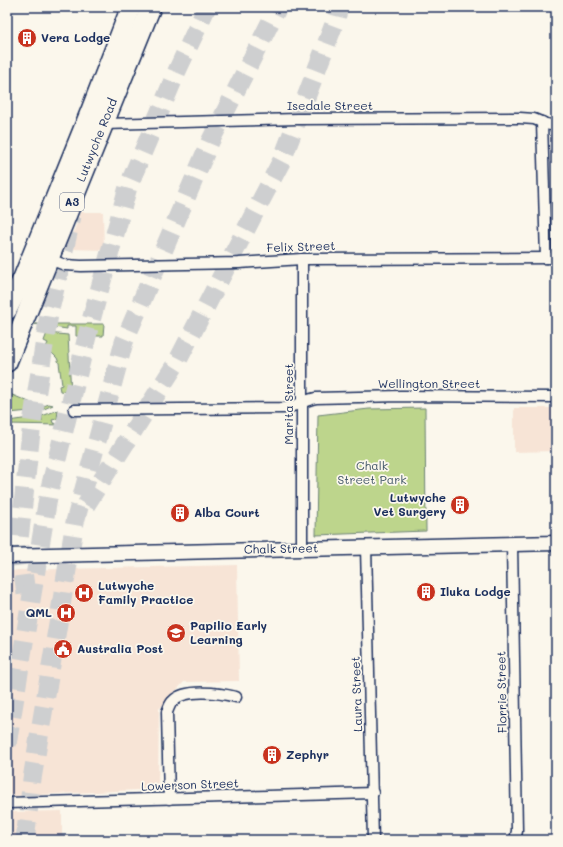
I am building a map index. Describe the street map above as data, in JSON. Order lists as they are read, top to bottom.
{
  "streets": {
    "highway": ["Lutwyche Road", "A3"],
    "street": [
      "Isedale Street",
      "Felix Street",
      "Wellington Street",
      "Marita Street",
      "Chalk Street",
      "Florrie Street",
      "Laura Street",
      "Lowerson Street"
    ]
  },
  "crossings": [
    ["Isedale Street", "Lutwyche Road"],
    ["Lutwyche Road", "Felix Street"],
    ["Felix Street", "Marita Street"],
    ["Wellington Street", "Marita Street"],
    ["Marita Street", "Chalk Street"],
    ["Chalk Street", "Florrie Street"],
    ["Chalk Street", "Laura Street"],
    ["Laura Street", "Lowerson Street"]
  ],
  "parks": ["Chalk Street Park"],
  "places": {
    "building": [
      "Vera Lodge",
      "Lutwyche Vet Surgery",
      "Alba Court",
      "Iluka Lodge",
      "Zephyr"
    ],
    "hospital": ["Lutwyche Family Practice", "QML"],
    "school or university": ["Papilio Early Learning"],
    "public building": ["Australia Post"]
  }
}
